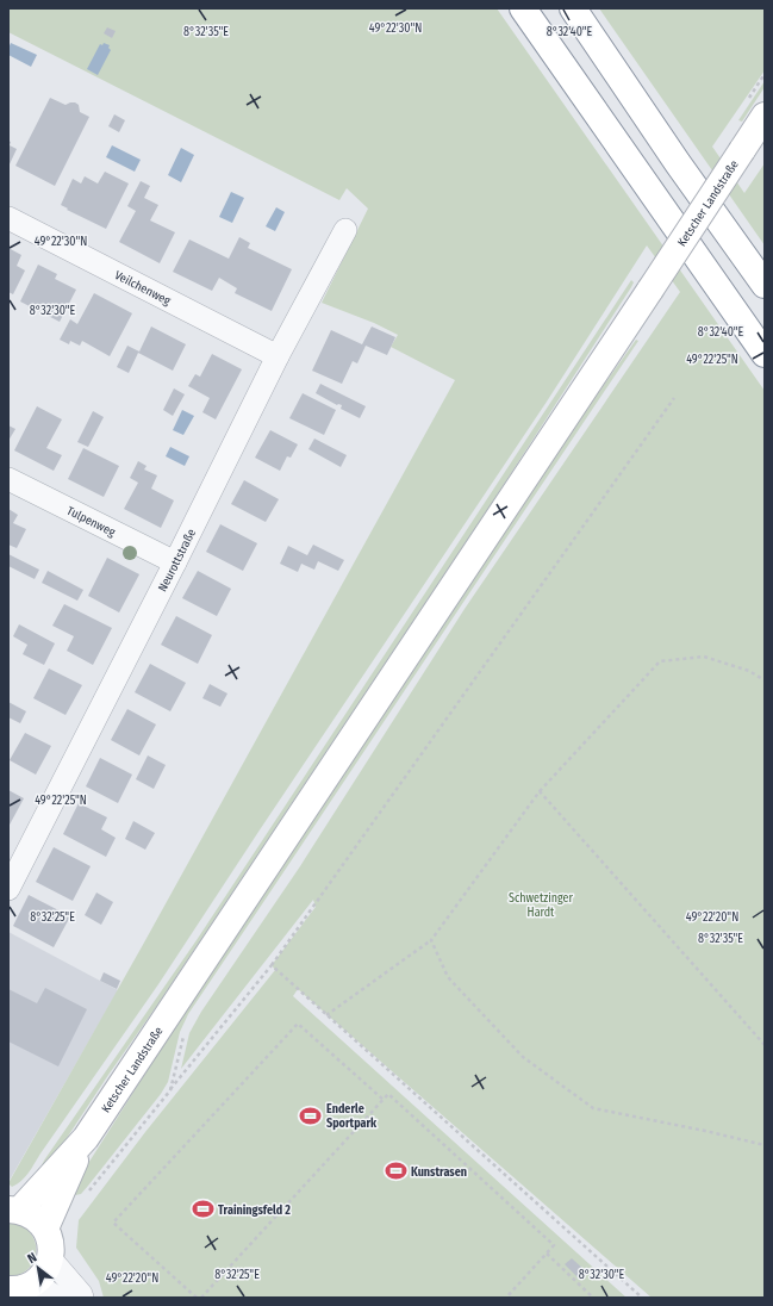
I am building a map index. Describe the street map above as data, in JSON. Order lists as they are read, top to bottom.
{
  "streets": {
    "main road": ["Ketscher Landstraße"],
    "street": ["Veilchenweg", "Tulpenweg", "Neurottstraße"]
  },
  "crossings": [
    ["Veilchenweg", "Neurottstraße"],
    ["Tulpenweg", "Neurottstraße"]
  ],
  "parks": ["Schwetzinger Hardt"],
  "places": {
    "sports": ["Enderle Sportpark", "Kunstrasen", "Trainingsfeld 2"]
  },
  "north": "top left",
  "coordinates": [
    "49°22'30\"N",
    "8°32'35\"E",
    "8°32'40\"E",
    "8°32'30\"E",
    "49°22'25\"N",
    "8°32'25\"E",
    "49°22'20\"N"
  ]
}
